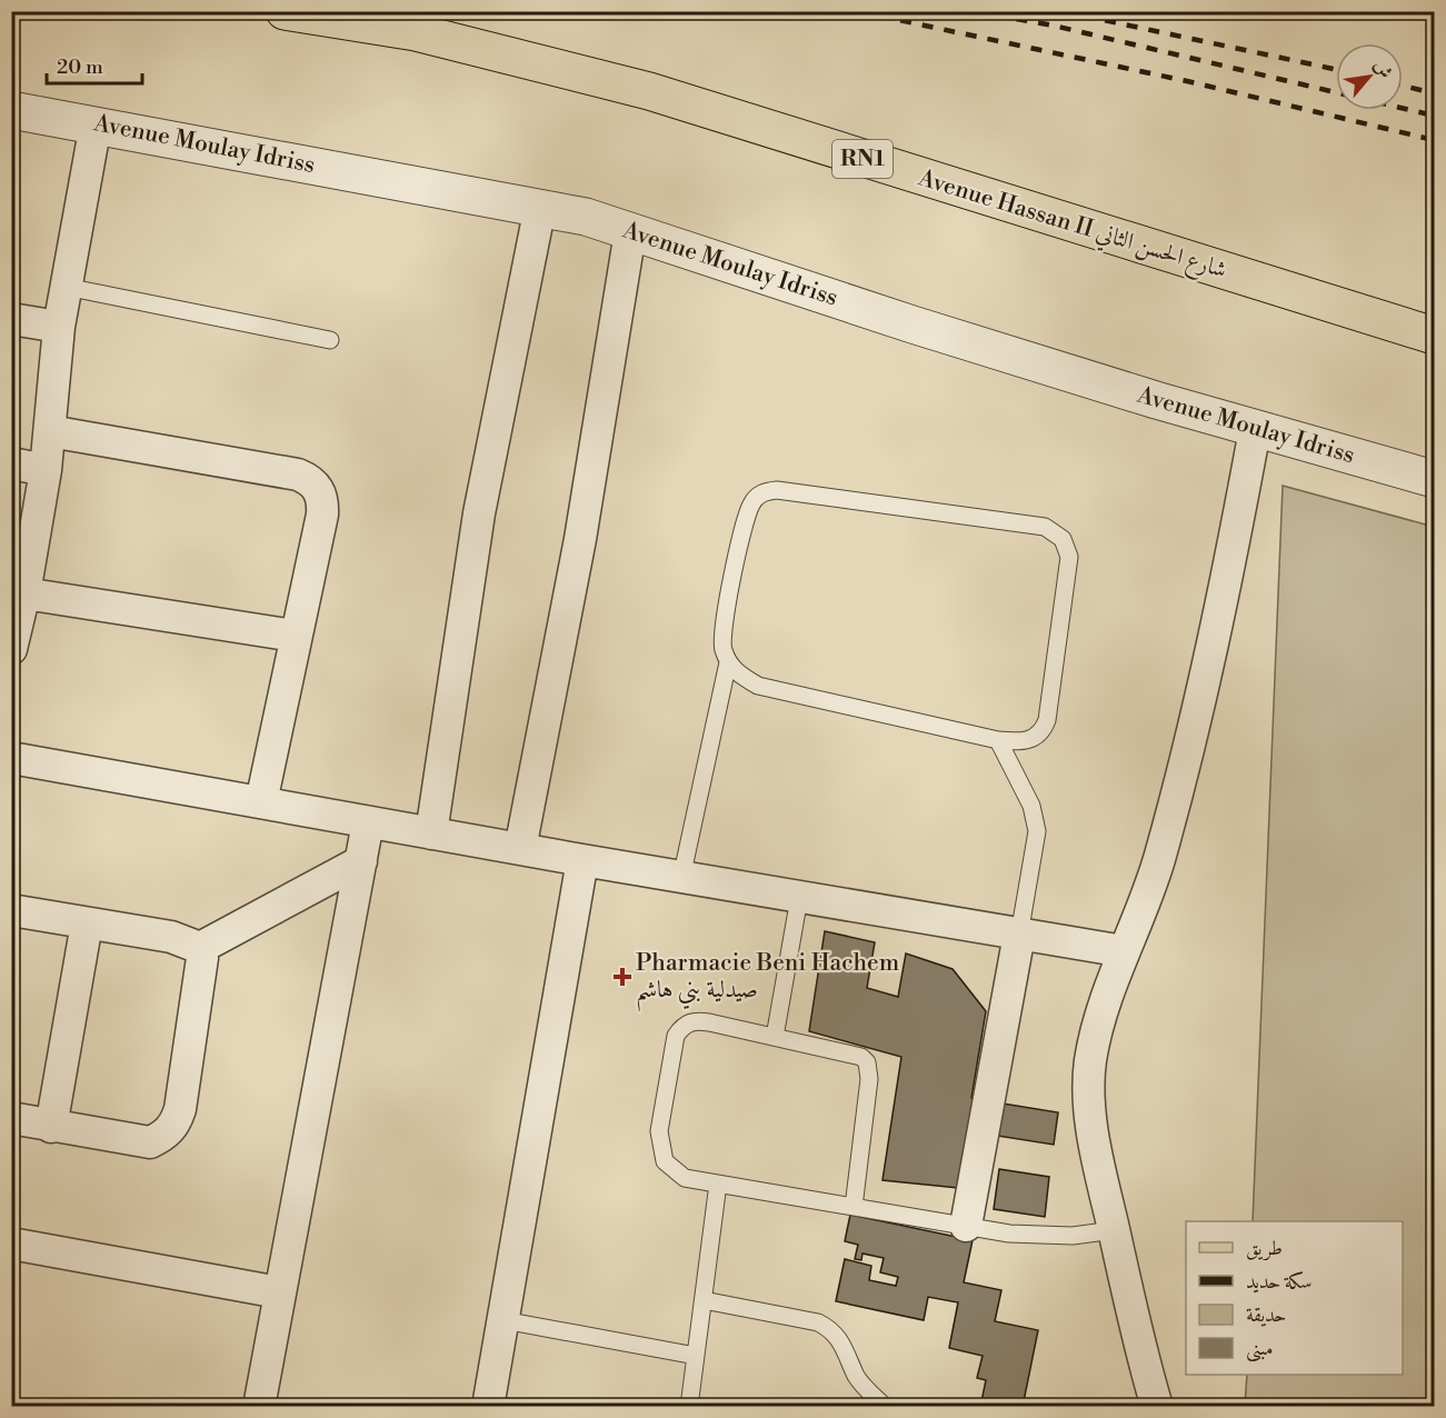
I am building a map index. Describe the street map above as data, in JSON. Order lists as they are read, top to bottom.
{
  "streets": {
    "main road": ["RN1", "Avenue Hassan II شارع الحسن الثاني"],
    "street": ["Avenue Moulay Idriss"]
  },
  "places": {
    "health": ["Pharmacie Beni Hachem صيدلية بني هاشم"]
  },
  "legend": [
    "طريق",
    "سكة حديد",
    "حديقة",
    "مبنى"
  ],
  "scale_bar": "20 m",
  "north": "top right"
}
